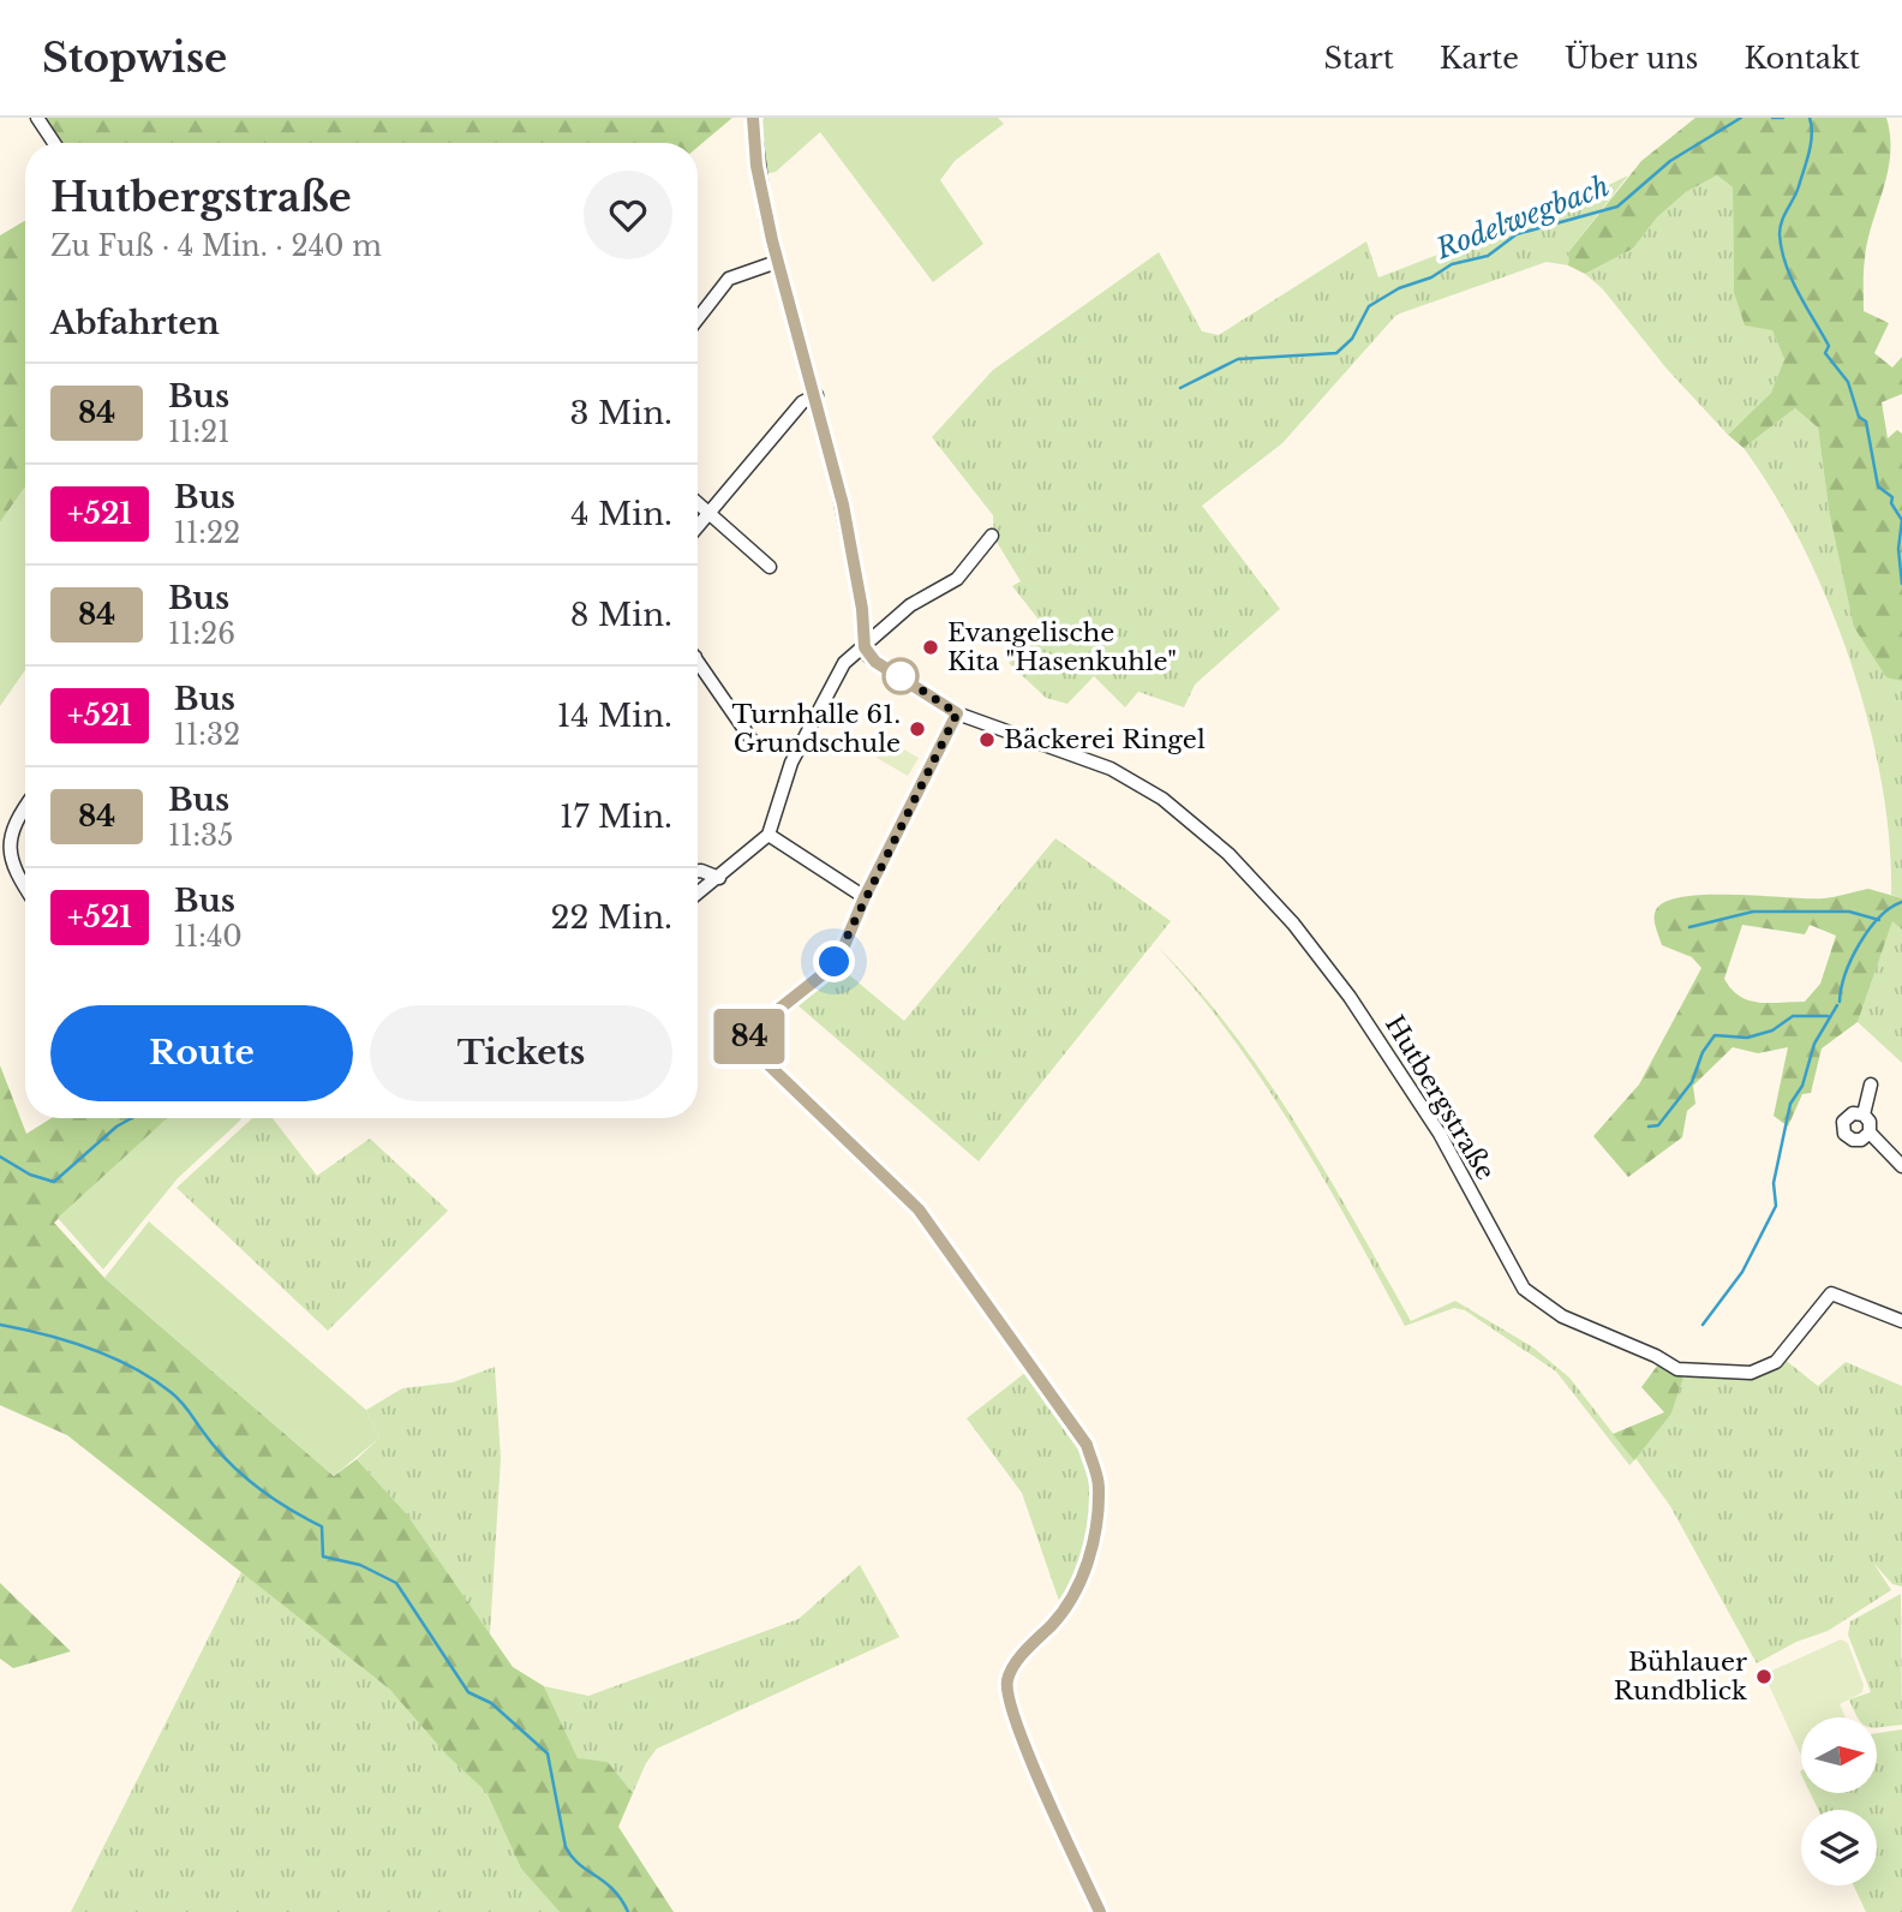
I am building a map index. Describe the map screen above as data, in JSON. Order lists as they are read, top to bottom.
{
  "streets": {
    "street": ["Hutbergstraße"]
  },
  "water": ["Rodelwegbach"],
  "places": [
    "Evangelische Kita \"Hasenkuhle\"",
    "Turnhalle 61. Grundschule",
    "Bäckerei Ringel",
    "Bühlauer Rundblick"
  ],
  "lines": ["bus line 84"],
  "north": "right",
  "page": {
    "header": "Stopwise",
    "nav": [
      "Start",
      "Karte",
      "Über uns",
      "Kontakt"
    ],
    "on_map": "84",
    "heading": [
      ["Hutbergstraße", "Zu Fuß · 4 Min. · 240 m"],
      "Abfahrten"
    ],
    "list": [
      {
        "mark": "84",
        "name": "Bus",
        "note": "11:21",
        "value": "3 Min."
      },
      {
        "mark": "+521",
        "name": "Bus",
        "note": "11:22",
        "value": "4 Min."
      },
      {
        "mark": "84",
        "name": "Bus",
        "note": "11:26",
        "value": "8 Min."
      },
      {
        "mark": "+521",
        "name": "Bus",
        "note": "11:32",
        "value": "14 Min."
      },
      {
        "mark": "84",
        "name": "Bus",
        "note": "11:35",
        "value": "17 Min."
      },
      {
        "mark": "+521",
        "name": "Bus",
        "note": "11:40",
        "value": "22 Min."
      }
    ],
    "buttons": ["Route", "Tickets"]
  }
}
